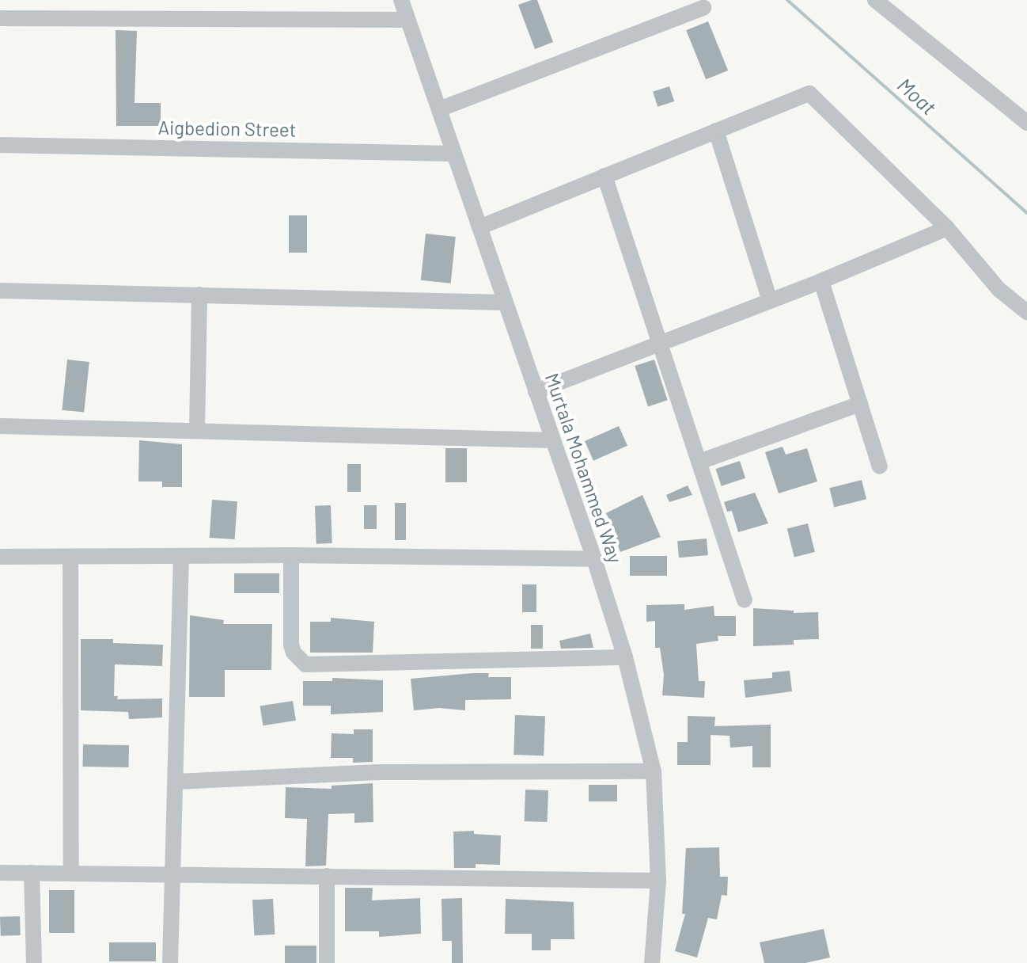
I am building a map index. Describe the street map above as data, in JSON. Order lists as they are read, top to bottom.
{
  "streets": {
    "street": ["Aigbedion Street", "Murtala Mohammed Way"]
  },
  "crossings": [
    ["Aigbedion Street", "Murtala Mohammed Way"]
  ],
  "water": ["Moat"]
}
